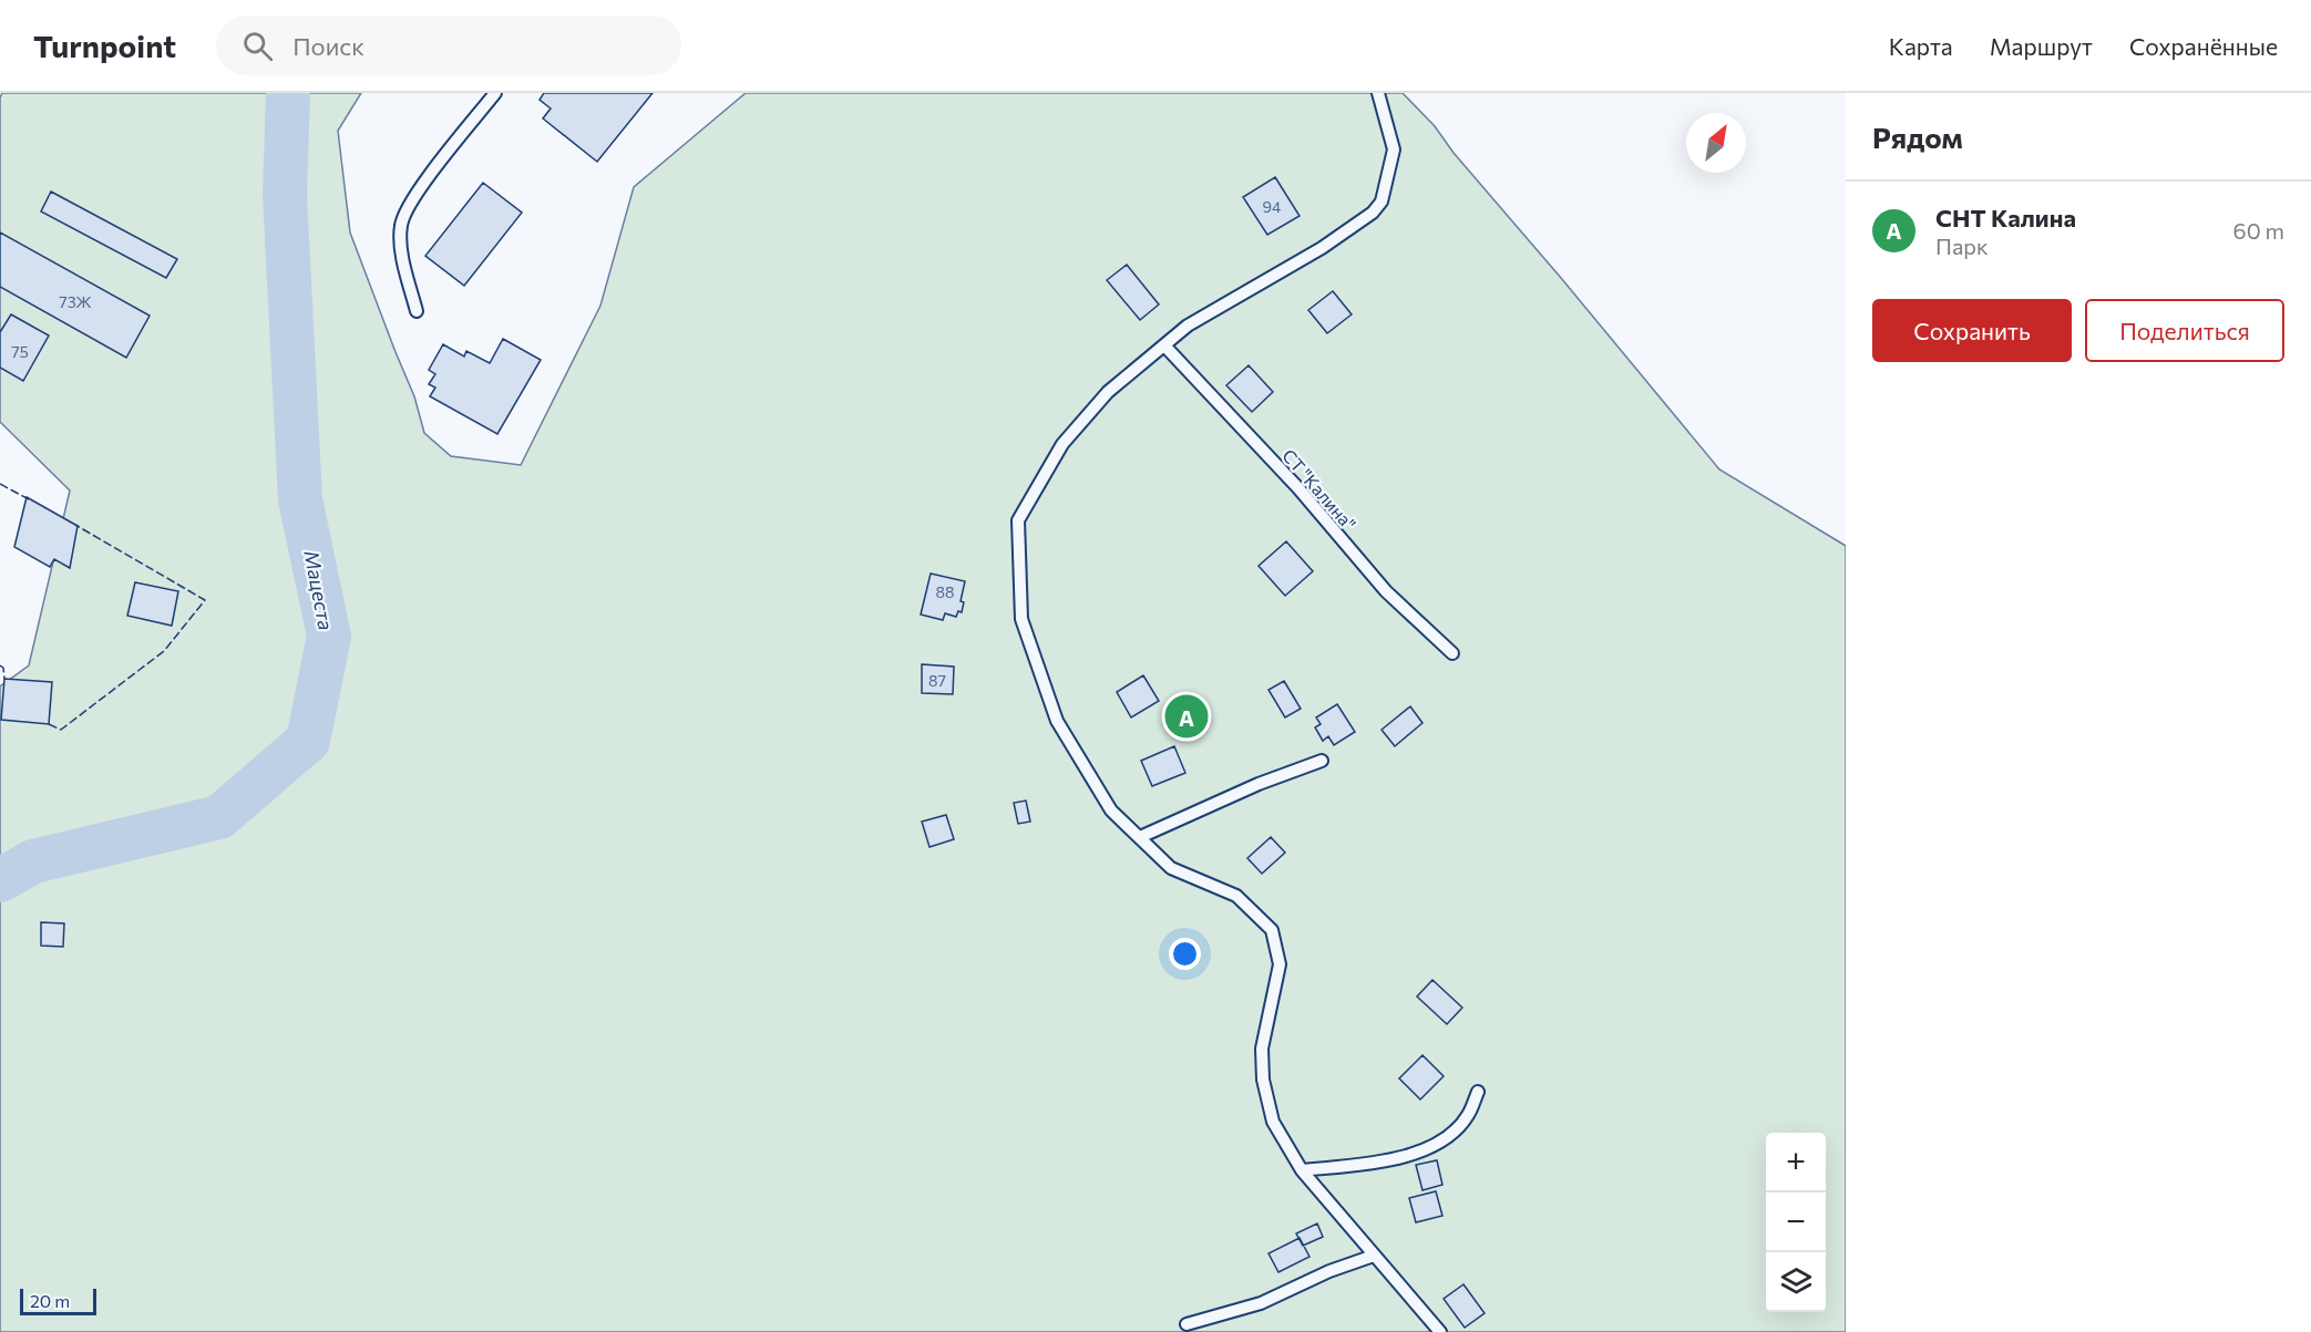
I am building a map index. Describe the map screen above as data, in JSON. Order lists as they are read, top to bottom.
{
  "streets": {
    "lane": ["СТ \"Калина\""]
  },
  "water": ["Мацеста"],
  "house_numbers": [
    "94",
    "73Ж",
    "75",
    "88",
    "87"
  ],
  "scale_bar": "20 m",
  "north": "top right",
  "page": {
    "header": "Turnpoint",
    "search": "Поиск",
    "nav": ["Карта", "Маршрут", "Сохранённые"],
    "heading": "Рядом",
    "list": [
      {
        "mark": "A",
        "name": "СНТ Калина",
        "note": "Парк",
        "value": "60 m"
      }
    ],
    "buttons": ["Сохранить", "Поделиться"],
    "pins": "A",
    "map_buttons": ["+", "−"],
    "scale": "20 m"
  }
}
